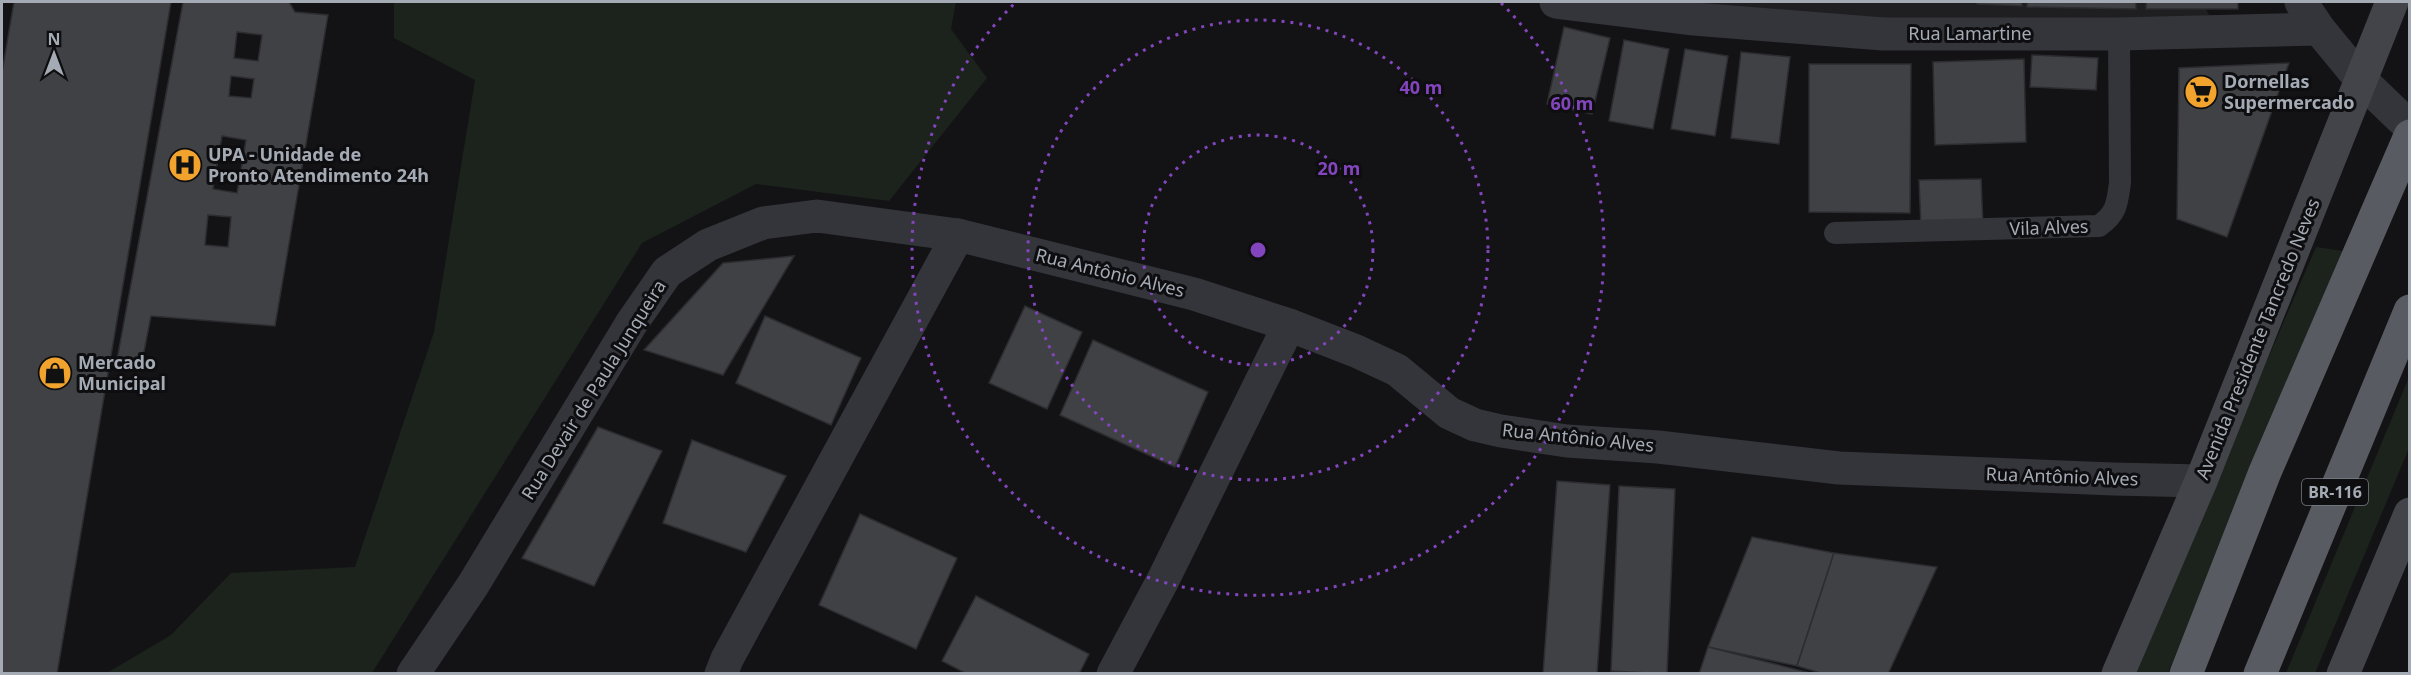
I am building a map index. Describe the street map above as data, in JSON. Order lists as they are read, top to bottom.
{
  "streets": {
    "highway": ["BR-116"],
    "main road": ["Avenida Presidente Tancredo Neves"],
    "street": ["Rua Lamartine", "Rua Antônio Alves", "Rua Devair de Paula Junqueira"],
    "lane": ["Vila Alves"]
  },
  "crossings": [
    ["Rua Lamartine", "Vila Alves"],
    ["Rua Antônio Alves", "Avenida Presidente Tancredo Neves"],
    ["Rua Antônio Alves", "Rua Devair de Paula Junqueira"]
  ],
  "places": {
    "supermarket": ["Dornellas Supermercado"],
    "hospital": ["UPA - Unidade de Pronto Atendimento 24h"],
    "shop": ["Mercado Municipal"]
  },
  "north": "top",
  "rings": ["40 m", "60 m", "20 m"]
}
